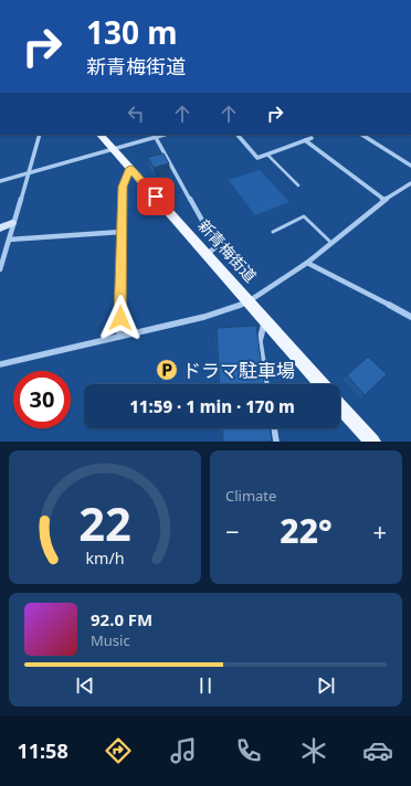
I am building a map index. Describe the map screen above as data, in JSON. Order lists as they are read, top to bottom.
{
  "streets": {
    "main road": ["新青梅街道"]
  },
  "places": {
    "parking": ["ドラマ駐車場"]
  },
  "page": {
    "turn": ["130 m", "新青梅街道"],
    "limit": "30",
    "trip": "11:59 · 1 min · 170 m",
    "tile": "Climate",
    "heat": ["−", "22°", "+"],
    "song": ["92.0 FM", "Music"],
    "tabs": "11:58",
    "gauge": ["22", "km/h"]
  }
}
